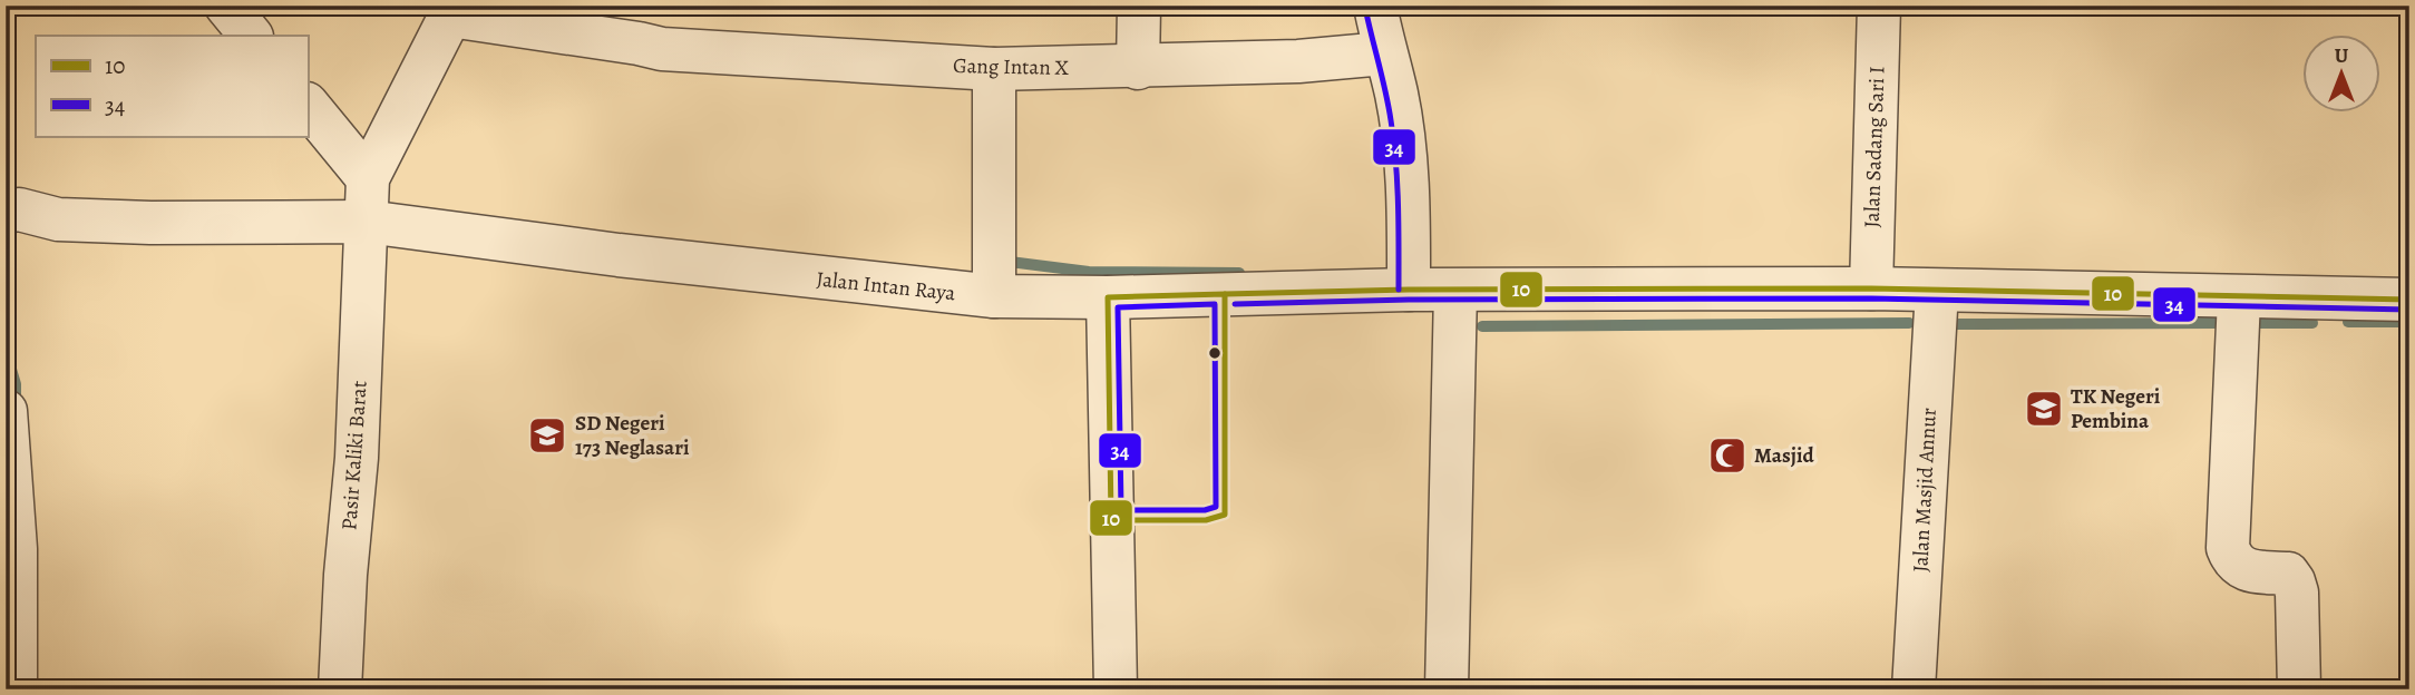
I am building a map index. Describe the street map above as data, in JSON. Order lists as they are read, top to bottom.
{
  "streets": {
    "street": [
      "Gang Intan X",
      "Jalan Sadang Sari I",
      "Jalan Intan Raya",
      "Pasir Kaliki Barat",
      "Jalan Masjid Annur"
    ]
  },
  "crossings": [
    ["Jalan Sadang Sari I", "Jalan Intan Raya"],
    ["Jalan Intan Raya", "Pasir Kaliki Barat"],
    ["Jalan Intan Raya", "Jalan Masjid Annur"]
  ],
  "places": {
    "school or university": ["TK Negeri Pembina", "SD Negeri 173 Neglasari"],
    "mosque": ["Masjid"]
  },
  "lines": ["transit line 34", "transit line 10"],
  "legend": ["10", "34"],
  "north": "top"
}
